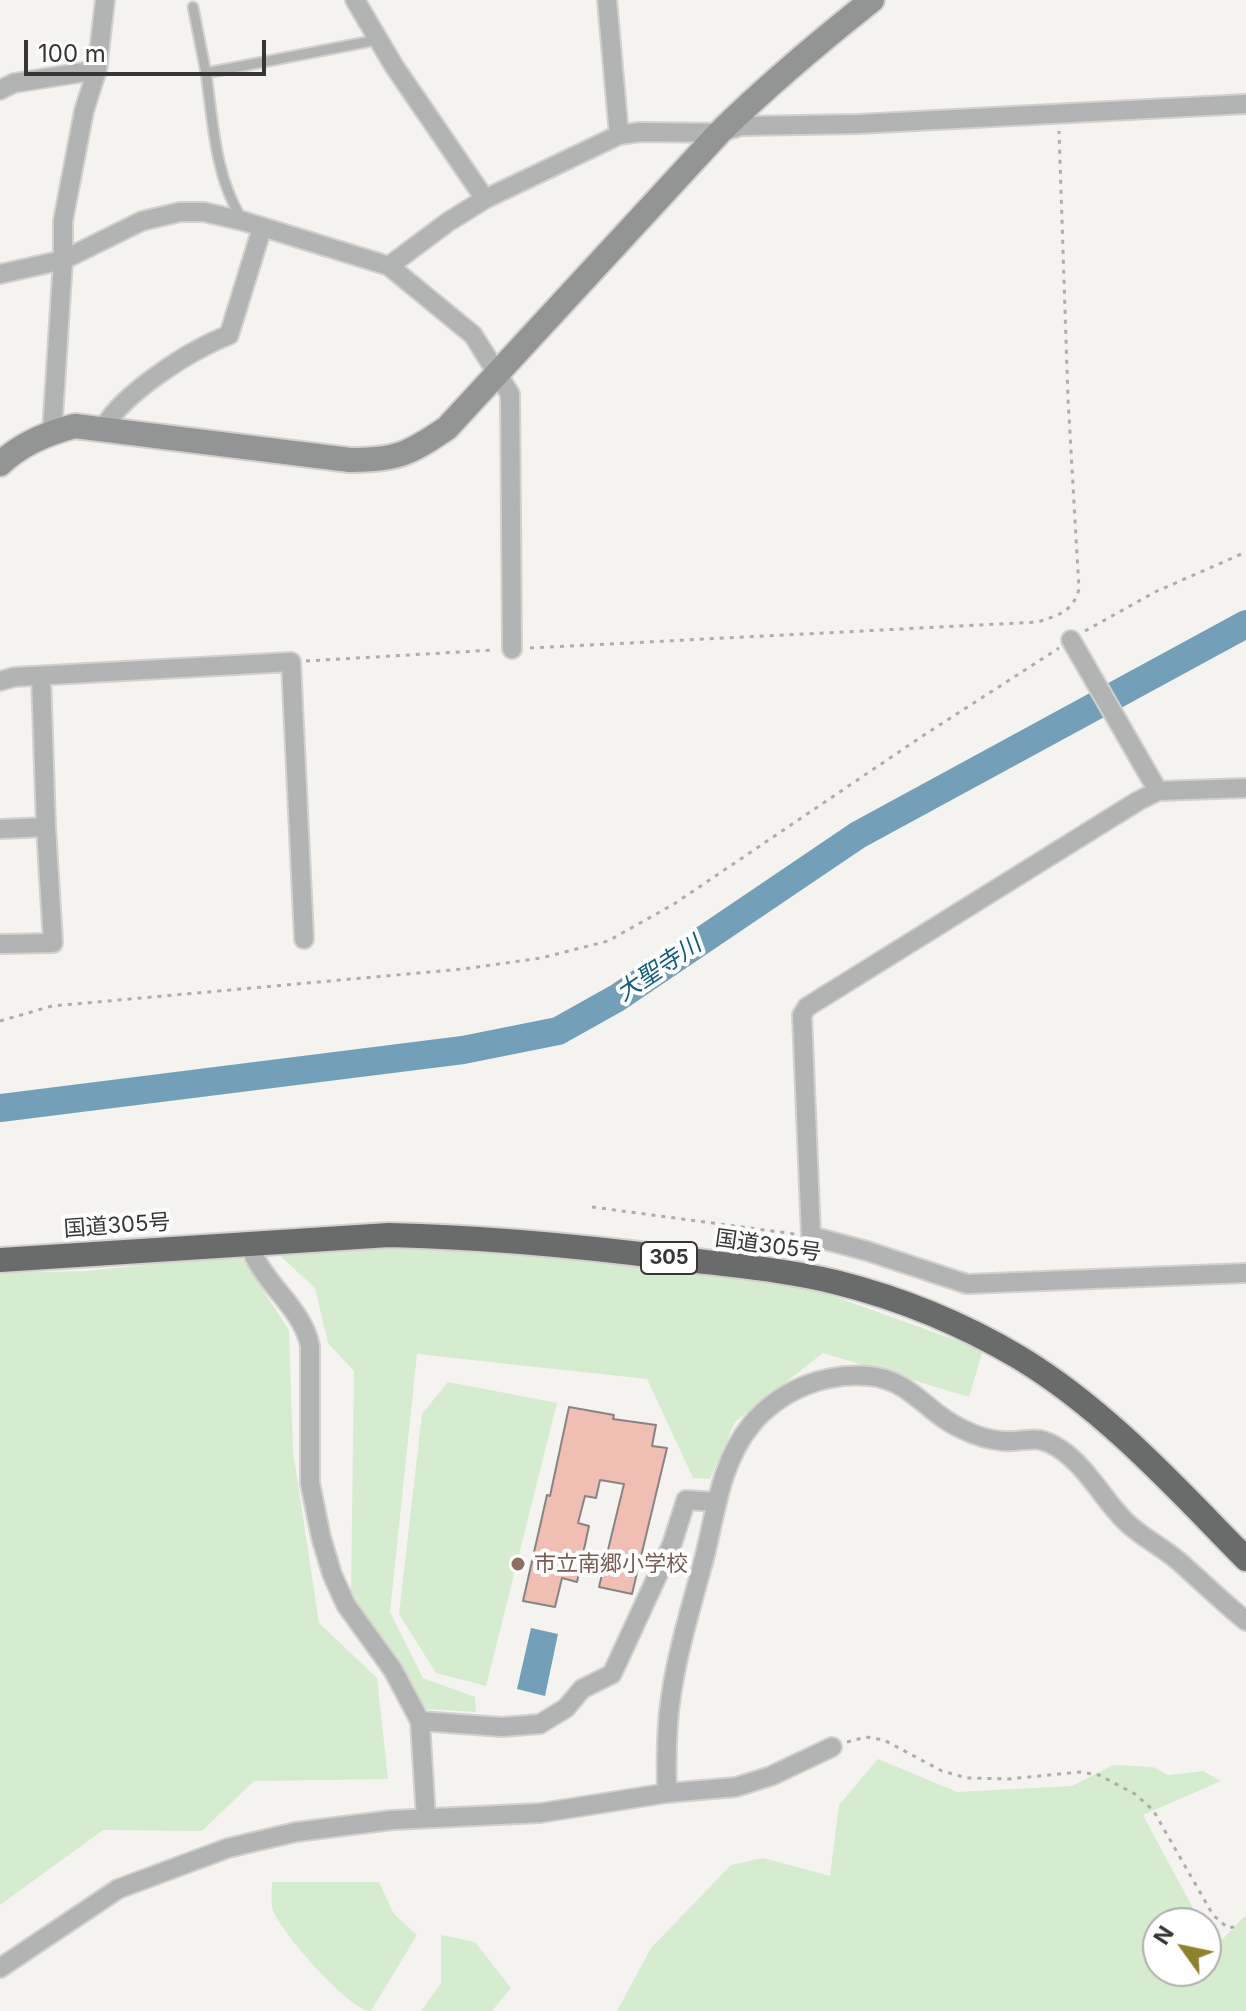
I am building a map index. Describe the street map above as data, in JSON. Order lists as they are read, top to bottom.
{
  "streets": {
    "highway": ["国道305号", "305"]
  },
  "water": ["大聖寺川"],
  "places": ["市立南郷小学校"],
  "scale_bar": "100 m",
  "north": "top left"
}
